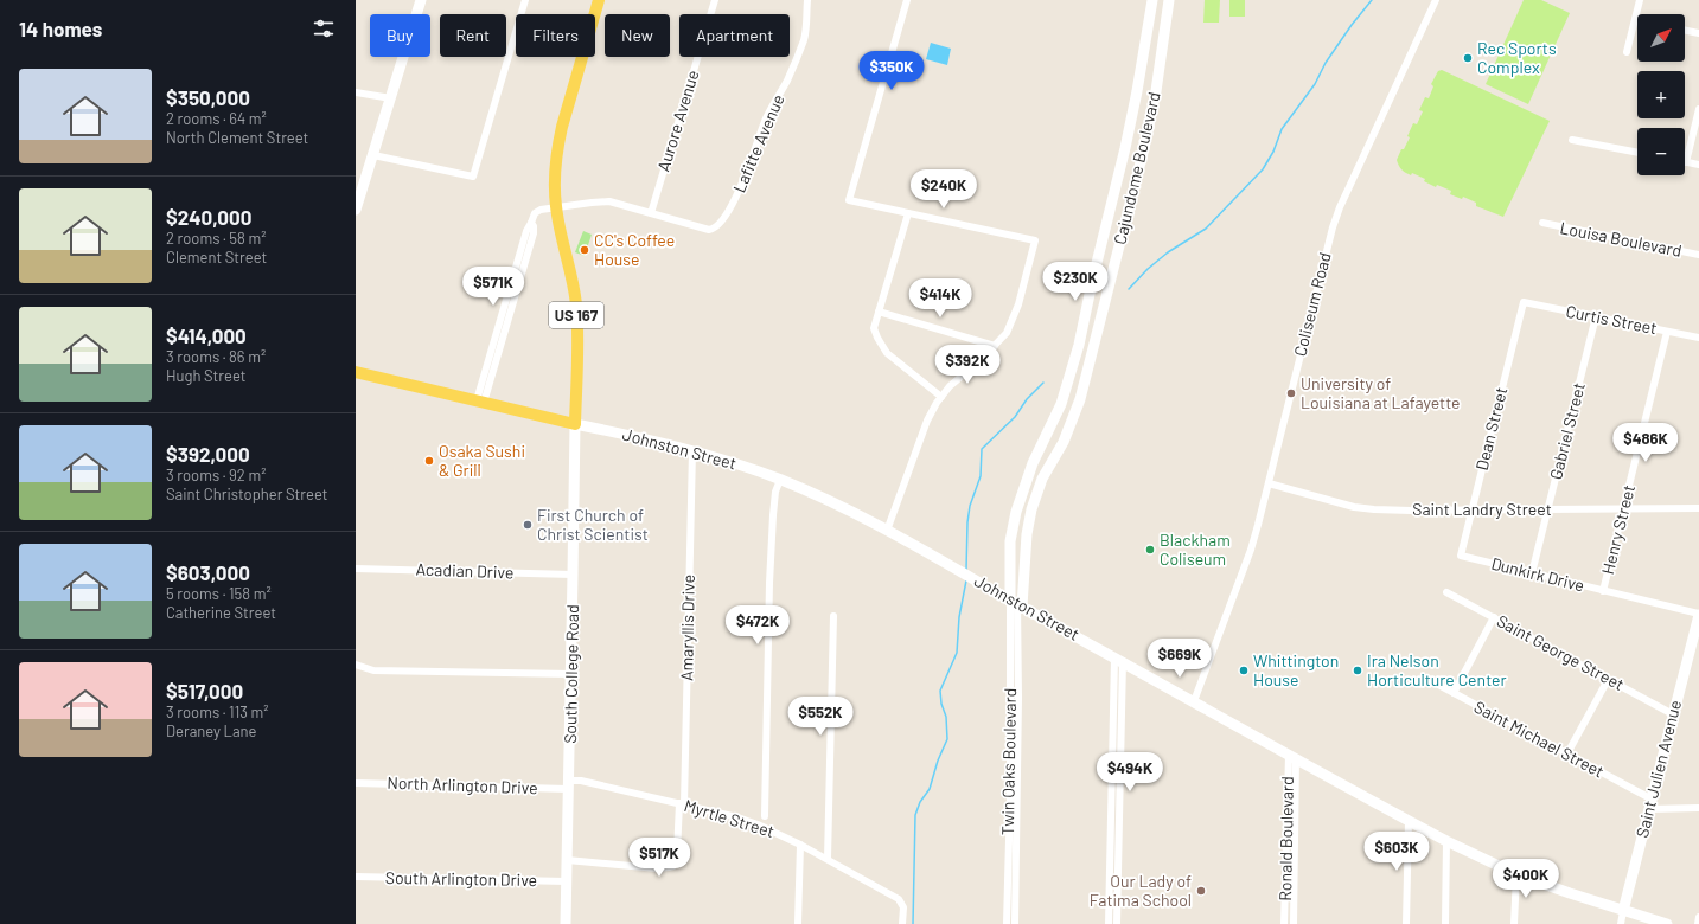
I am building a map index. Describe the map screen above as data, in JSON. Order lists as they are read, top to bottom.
{
  "streets": {
    "main road": [
      "Cajundome Boulevard",
      "US 167",
      "Johnston Street",
      "South College Road",
      "Saint Julien Avenue"
    ],
    "street": [
      "Aurore Avenue",
      "Lafitte Avenue",
      "Louisa Boulevard",
      "Coliseum Road",
      "Curtis Street",
      "Dean Street",
      "Gabriel Street",
      "Saint Landry Street",
      "Henry Street",
      "Acadian Drive",
      "Dunkirk Drive",
      "Amaryllis Drive",
      "Saint George Street",
      "Saint Michael Street",
      "Twin Oaks Boulevard",
      "North Arlington Drive",
      "Myrtle Street",
      "Ronald Boulevard",
      "South Arlington Drive"
    ]
  },
  "crossings": [
    ["Aurore Avenue", "Lafitte Avenue"],
    ["Cajundome Boulevard", "Johnston Street"],
    ["Cajundome Boulevard", "Twin Oaks Boulevard"],
    ["Coliseum Road", "Johnston Street"],
    ["Coliseum Road", "Saint Landry Street"],
    ["US 167", "Johnston Street"],
    ["US 167", "South College Road"],
    ["Curtis Street", "Dean Street"],
    ["Curtis Street", "Gabriel Street"],
    ["Curtis Street", "Henry Street"],
    ["Dean Street", "Saint Landry Street"],
    ["Dean Street", "Dunkirk Drive"],
    ["Gabriel Street", "Saint Landry Street"],
    ["Gabriel Street", "Dunkirk Drive"],
    ["Johnston Street", "Amaryllis Drive"],
    ["Johnston Street", "South College Road"],
    ["Johnston Street", "Twin Oaks Boulevard"],
    ["Johnston Street", "Saint Julien Avenue"],
    ["Johnston Street", "Ronald Boulevard"],
    ["Saint Landry Street", "Henry Street"],
    ["Henry Street", "Dunkirk Drive"],
    ["Acadian Drive", "South College Road"],
    ["Dunkirk Drive", "Saint Julien Avenue"],
    ["Amaryllis Drive", "South College Road"],
    ["Amaryllis Drive", "Myrtle Street"],
    ["Saint George Street", "Saint Julien Avenue"],
    ["South College Road", "North Arlington Drive"],
    ["South College Road", "Myrtle Street"],
    ["South College Road", "South Arlington Drive"],
    ["Saint Michael Street", "Saint Julien Avenue"],
    ["North Arlington Drive", "Myrtle Street"]
  ],
  "places": [
    "Rec Sports Complex",
    "CC's Coffee House",
    "University of Louisiana at Lafayette",
    "Osaka Sushi & Grill",
    "First Church of Christ Scientist",
    "Blackham Coliseum",
    "Whittington House",
    "Ira Nelson Horticulture Center",
    "Our Lady of Fatima School"
  ],
  "north": "top right",
  "page": {
    "heading": "14 homes",
    "map_buttons": ["+", "−"],
    "chip": [
      "Buy",
      "Rent",
      "Filters",
      "New",
      "Apartment"
    ],
    "price": [
      "$350K",
      "$240K",
      "$230K",
      "$571K",
      "$414K",
      "$392K",
      "$486K",
      "$472K",
      "$669K",
      "$552K",
      "$494K",
      "$603K",
      "$517K",
      "$400K"
    ],
    "list": [
      {
        "name": "$350,000",
        "note": "2 rooms · 64 m² · North Clement Street"
      },
      {
        "name": "$240,000",
        "note": "2 rooms · 58 m² · Clement Street"
      },
      {
        "name": "$414,000",
        "note": "3 rooms · 86 m² · Hugh Street"
      },
      {
        "name": "$392,000",
        "note": "3 rooms · 92 m² · Saint Christopher Street"
      },
      {
        "name": "$603,000",
        "note": "5 rooms · 158 m² · Catherine Street"
      },
      {
        "name": "$517,000",
        "note": "3 rooms · 113 m² · Deraney Lane"
      }
    ]
  }
}
